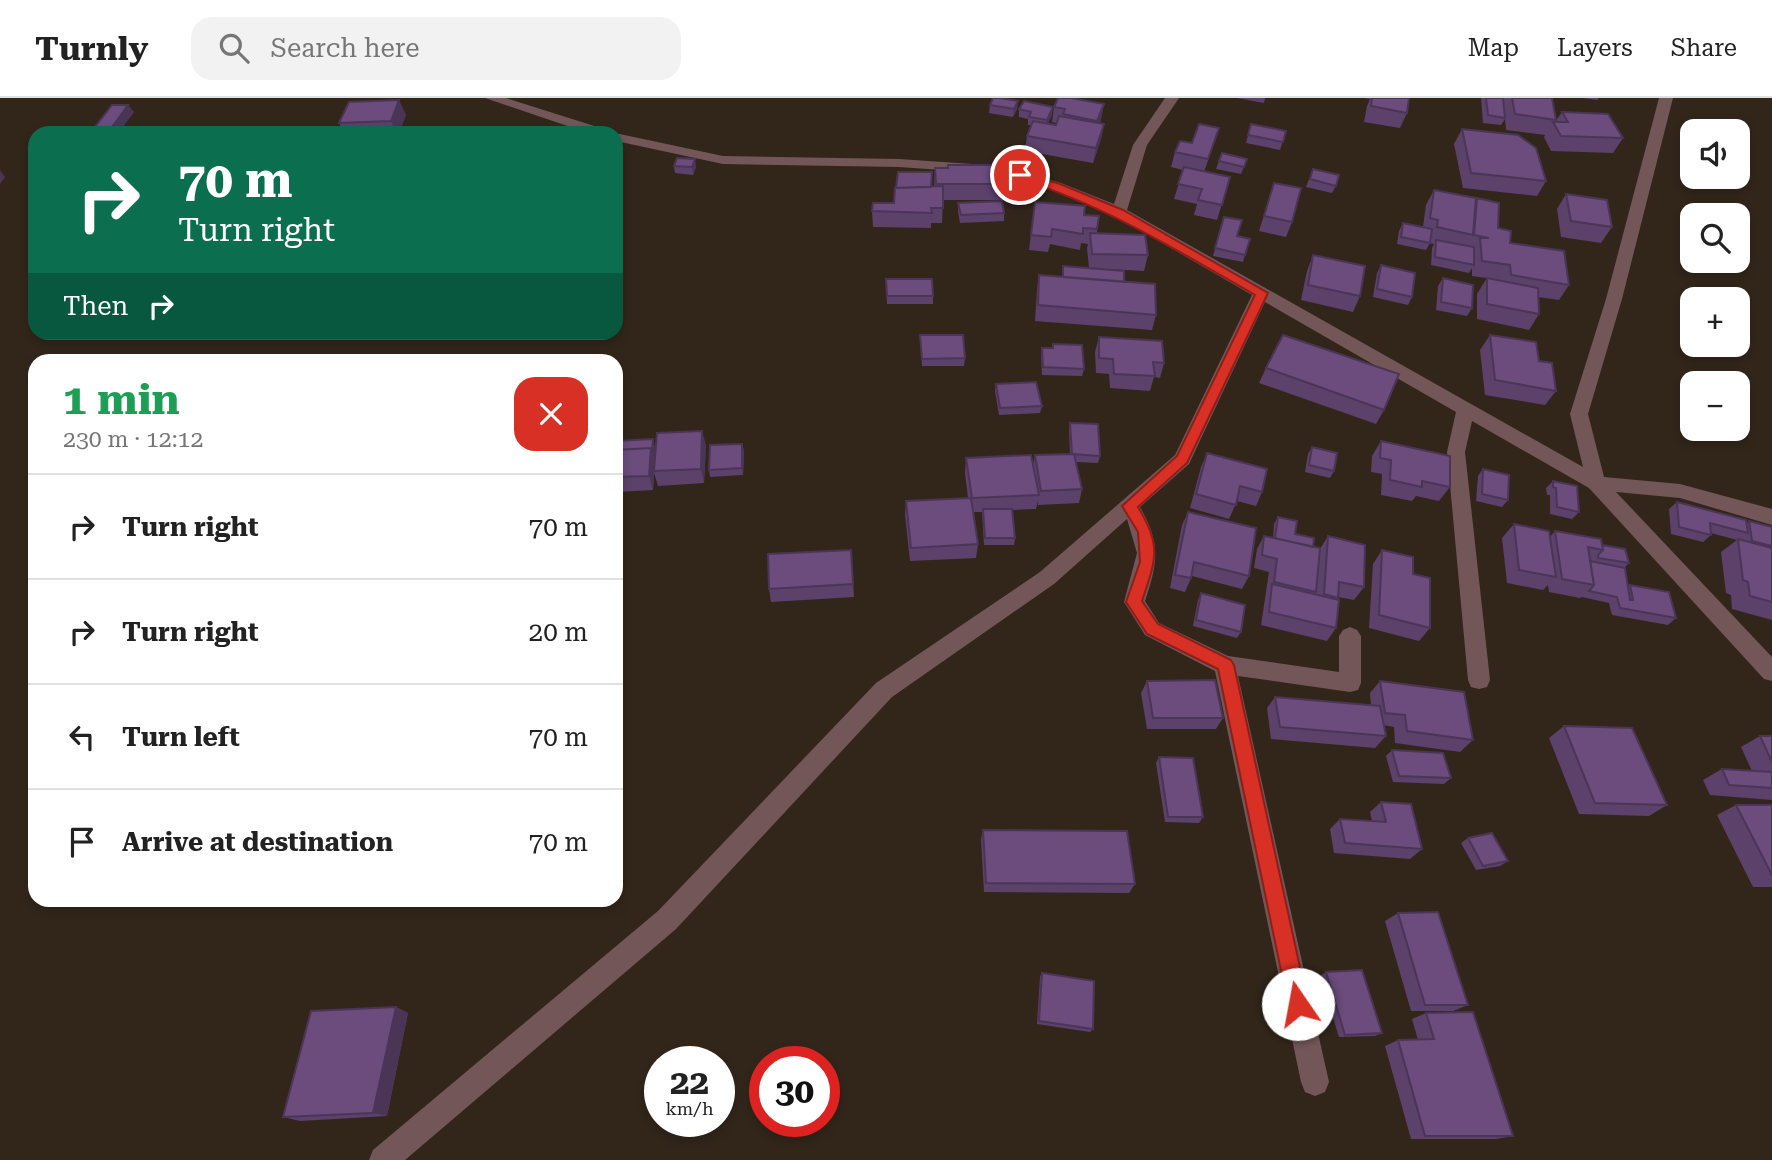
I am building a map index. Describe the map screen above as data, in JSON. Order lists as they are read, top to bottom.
{
  "page": {
    "header": "Turnly",
    "search": "Search here",
    "nav": ["Map", "Layers", "Share"],
    "map_buttons": ["+", "−"],
    "turn": ["70 m", "Turn right"],
    "then": "Then",
    "heading": ["1 min", "230 m · 12:12"],
    "list": [
      {
        "name": "Turn right",
        "value": "70 m"
      },
      {
        "name": "Turn right",
        "value": "20 m"
      },
      {
        "name": "Turn left",
        "value": "70 m"
      },
      {
        "name": "Arrive at destination",
        "value": "70 m"
      }
    ],
    "speed": "22 km/h",
    "limit": "30"
  }
}
